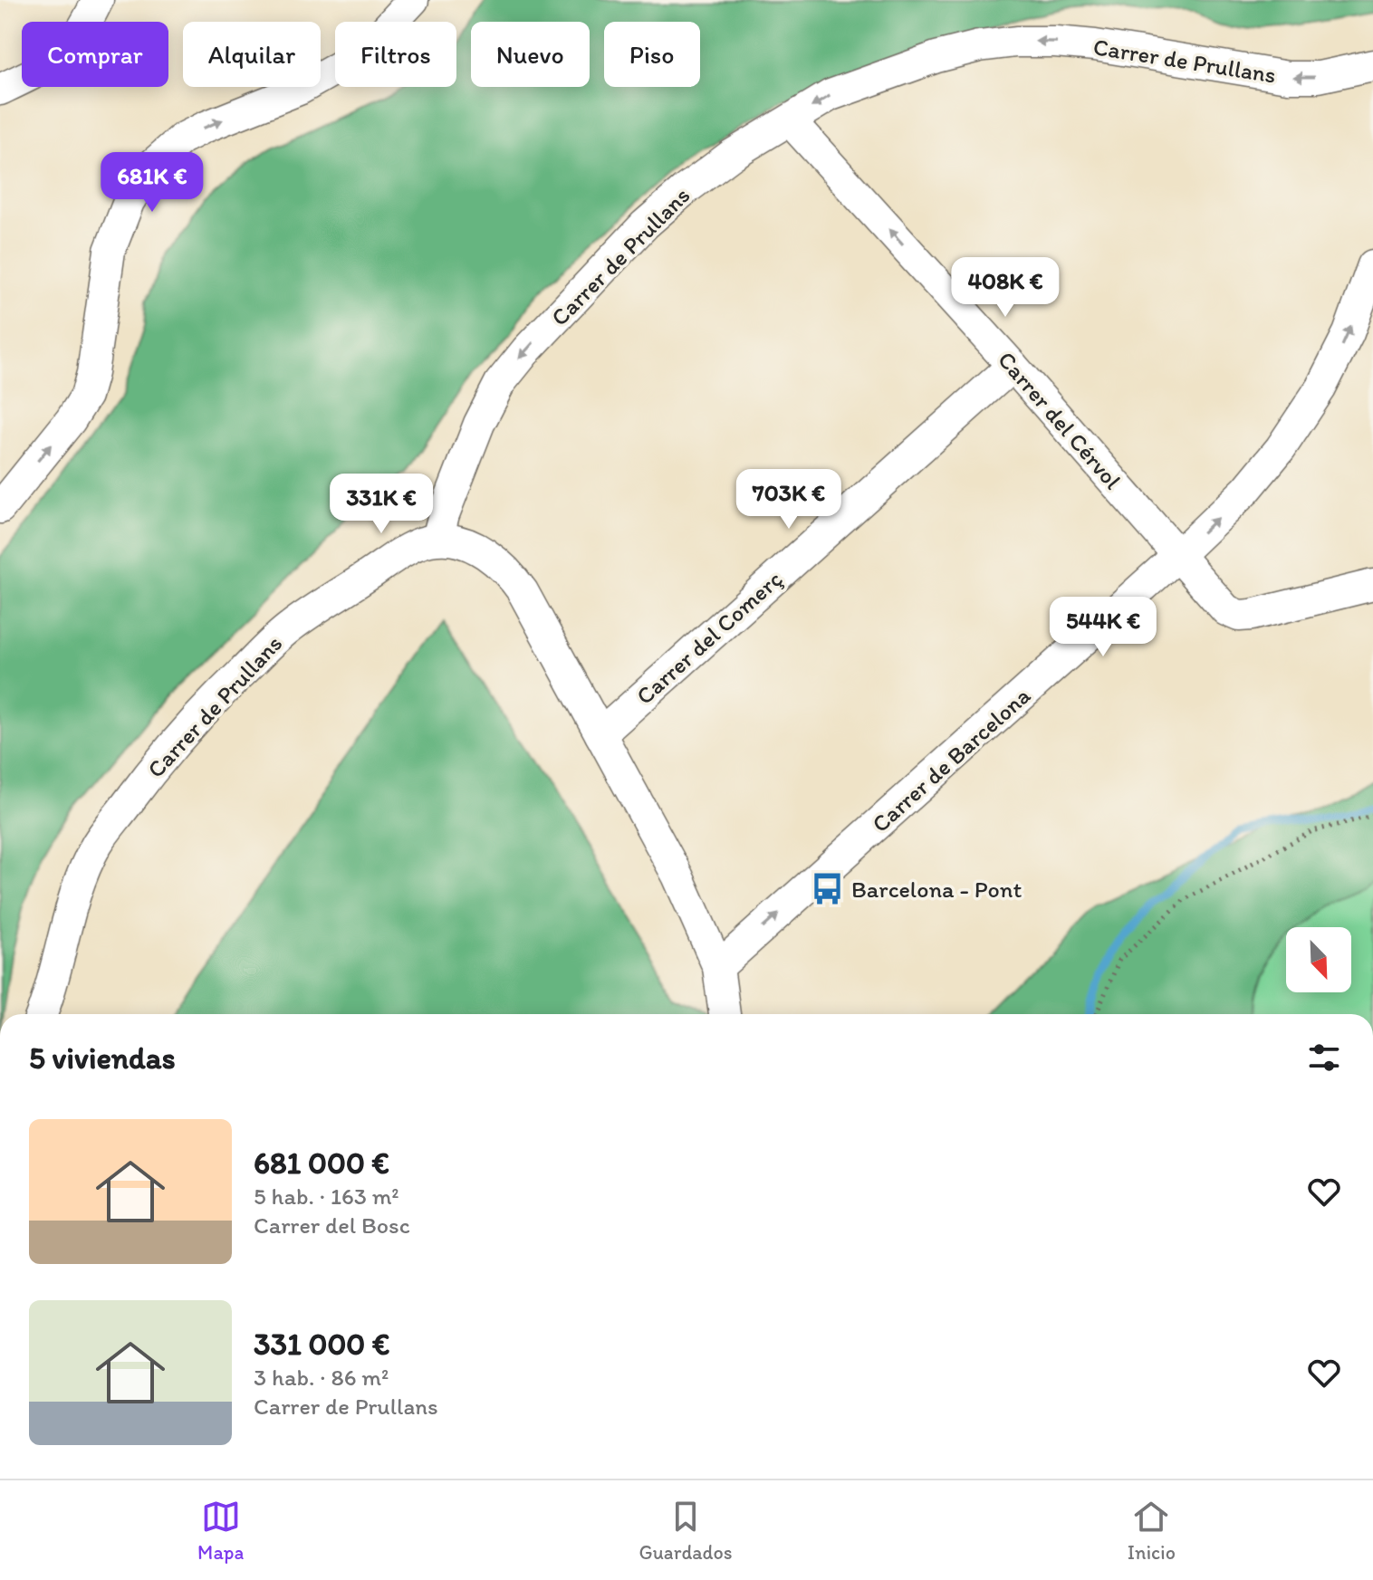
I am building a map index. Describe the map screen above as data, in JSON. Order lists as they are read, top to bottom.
{
  "streets": {
    "street": [
      "Carrer de Prullans",
      "Carrer del Cérvol",
      "Carrer del Comerç",
      "Carrer de Barcelona"
    ]
  },
  "crossings": [
    ["Carrer de Prullans", "Carrer del Cérvol"],
    ["Carrer del Cérvol", "Carrer del Comerç"],
    ["Carrer del Cérvol", "Carrer de Barcelona"]
  ],
  "one_way": ["Carrer de Prullans", "Carrer del Cérvol", "Carrer de Barcelona"],
  "places": {
    "bus stop": ["Barcelona - Pont"]
  },
  "north": "bottom right",
  "page": {
    "chip": [
      "Comprar",
      "Alquilar",
      "Filtros",
      "Nuevo",
      "Piso"
    ],
    "price": [
      "681K €",
      "408K €",
      "703K €",
      "331K €",
      "544K €"
    ],
    "heading": "5 viviendas",
    "list": [
      {
        "name": "681 000 €",
        "note": "5 hab. · 163 m² · Carrer del Bosc"
      },
      {
        "name": "331 000 €",
        "note": "3 hab. · 86 m² · Carrer de Prullans"
      }
    ],
    "tabs": ["Mapa", "Guardados", "Inicio"]
  }
}
